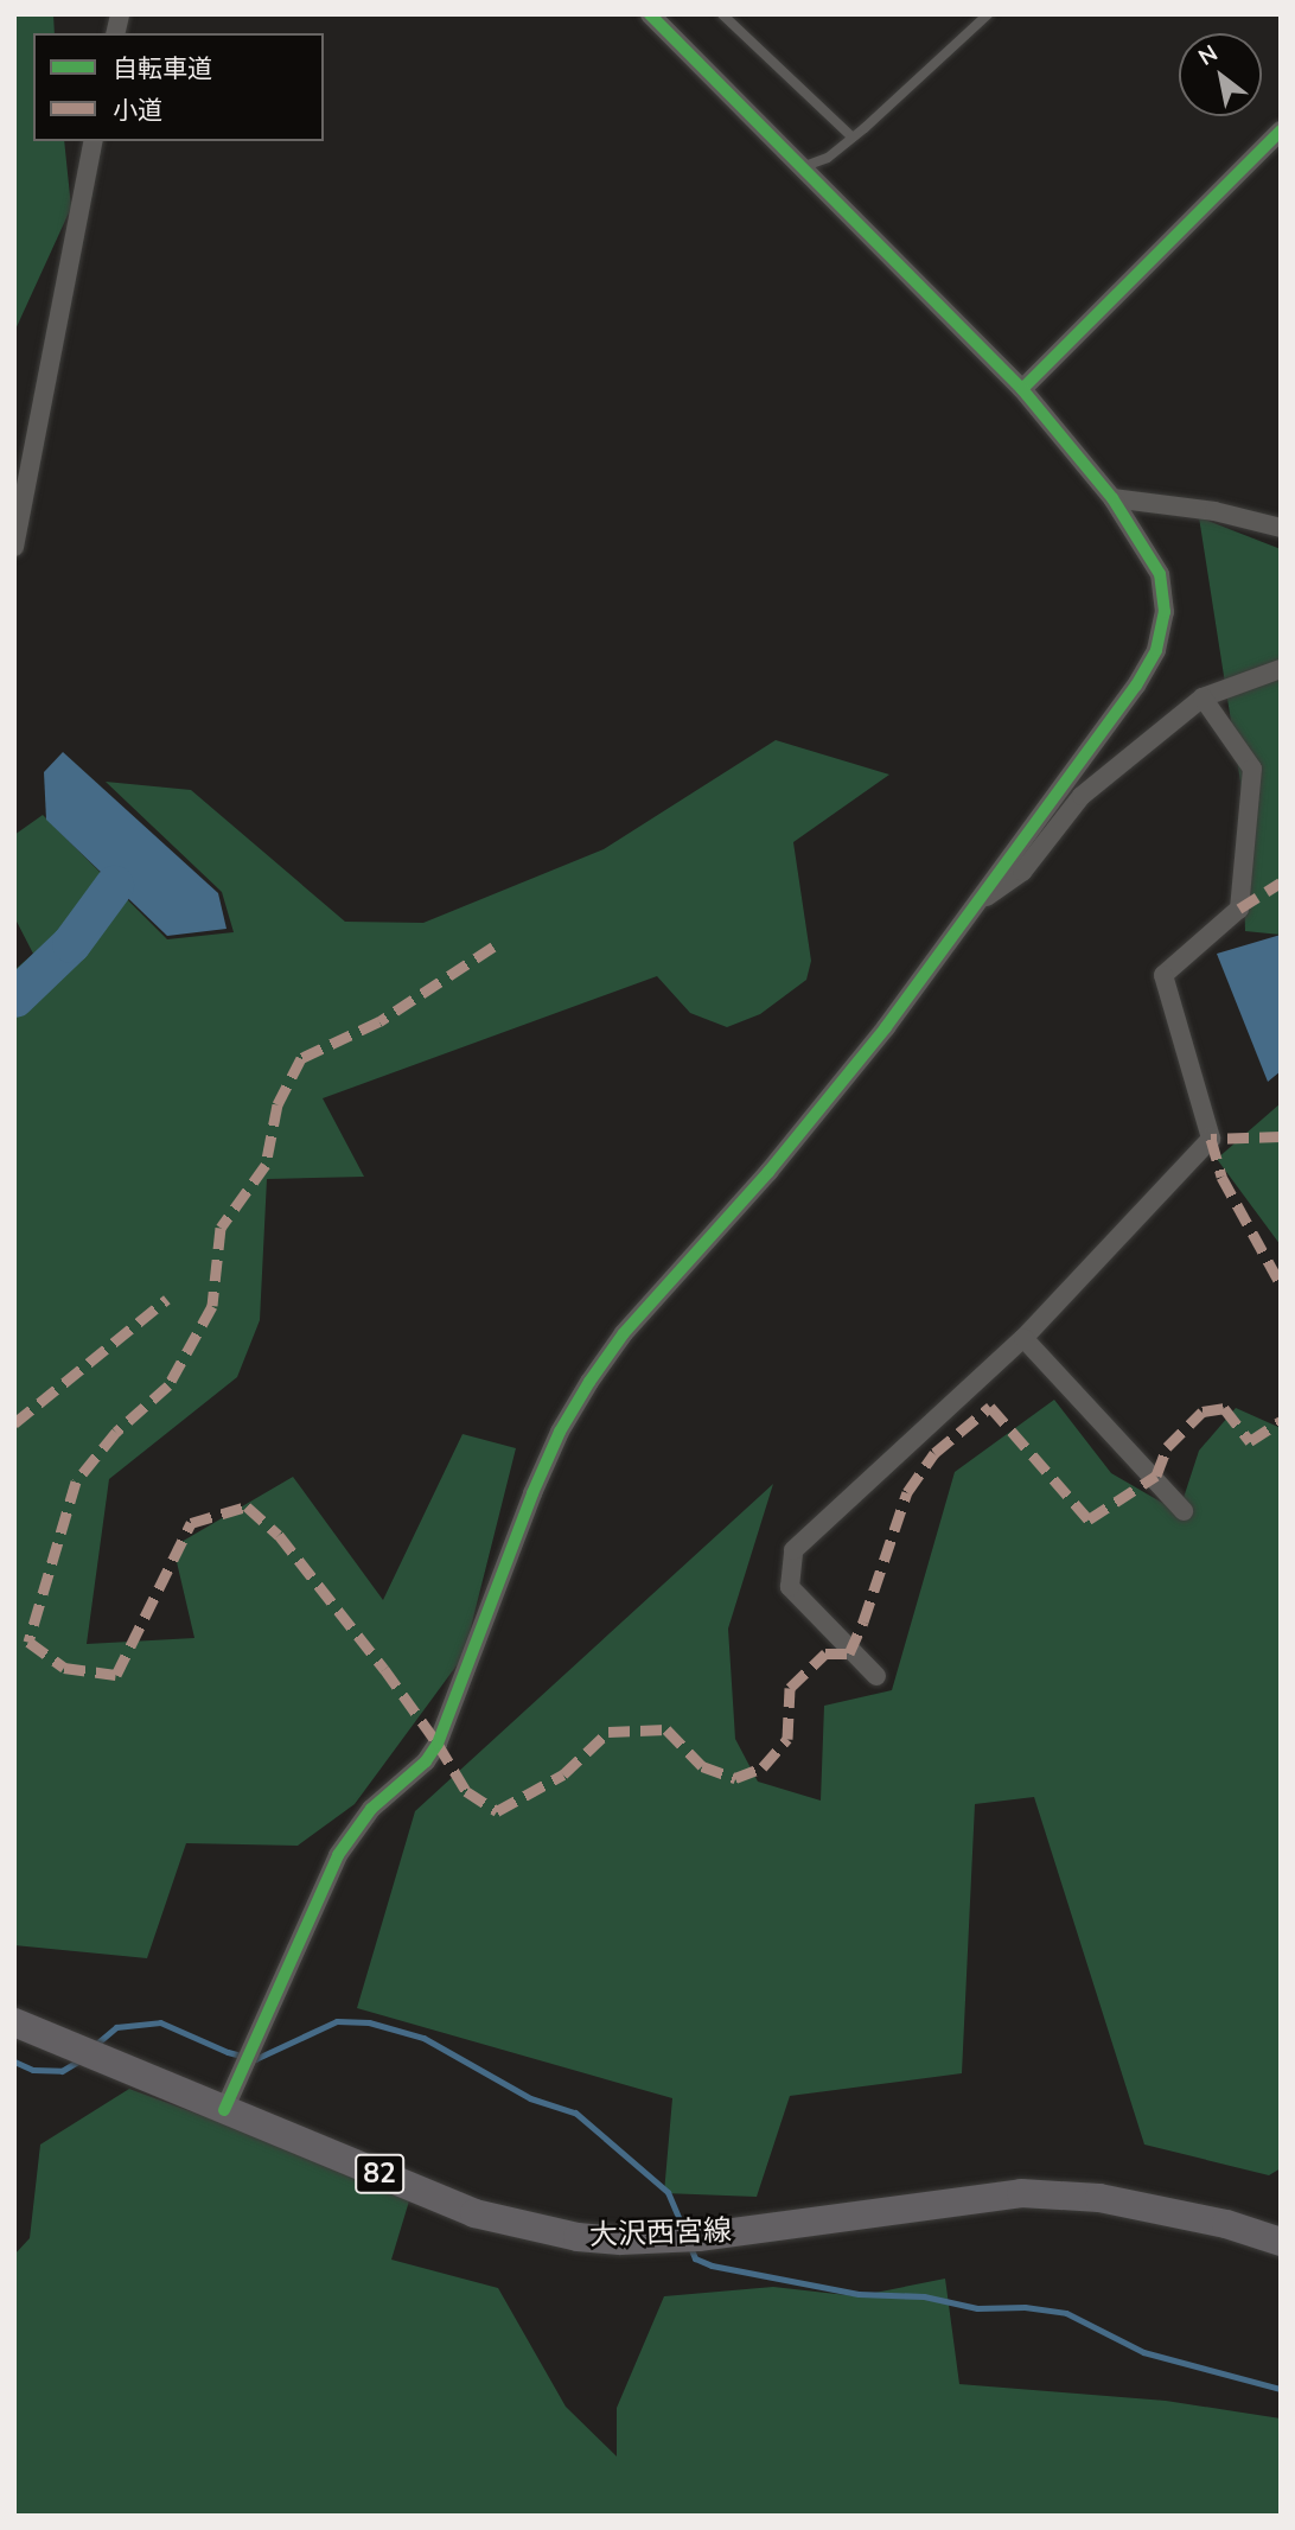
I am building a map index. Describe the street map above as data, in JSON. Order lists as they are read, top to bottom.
{
  "streets": {
    "main road": ["82", "大沢西宮線"]
  },
  "legend": ["自転車道", "小道"],
  "north": "top left"
}
